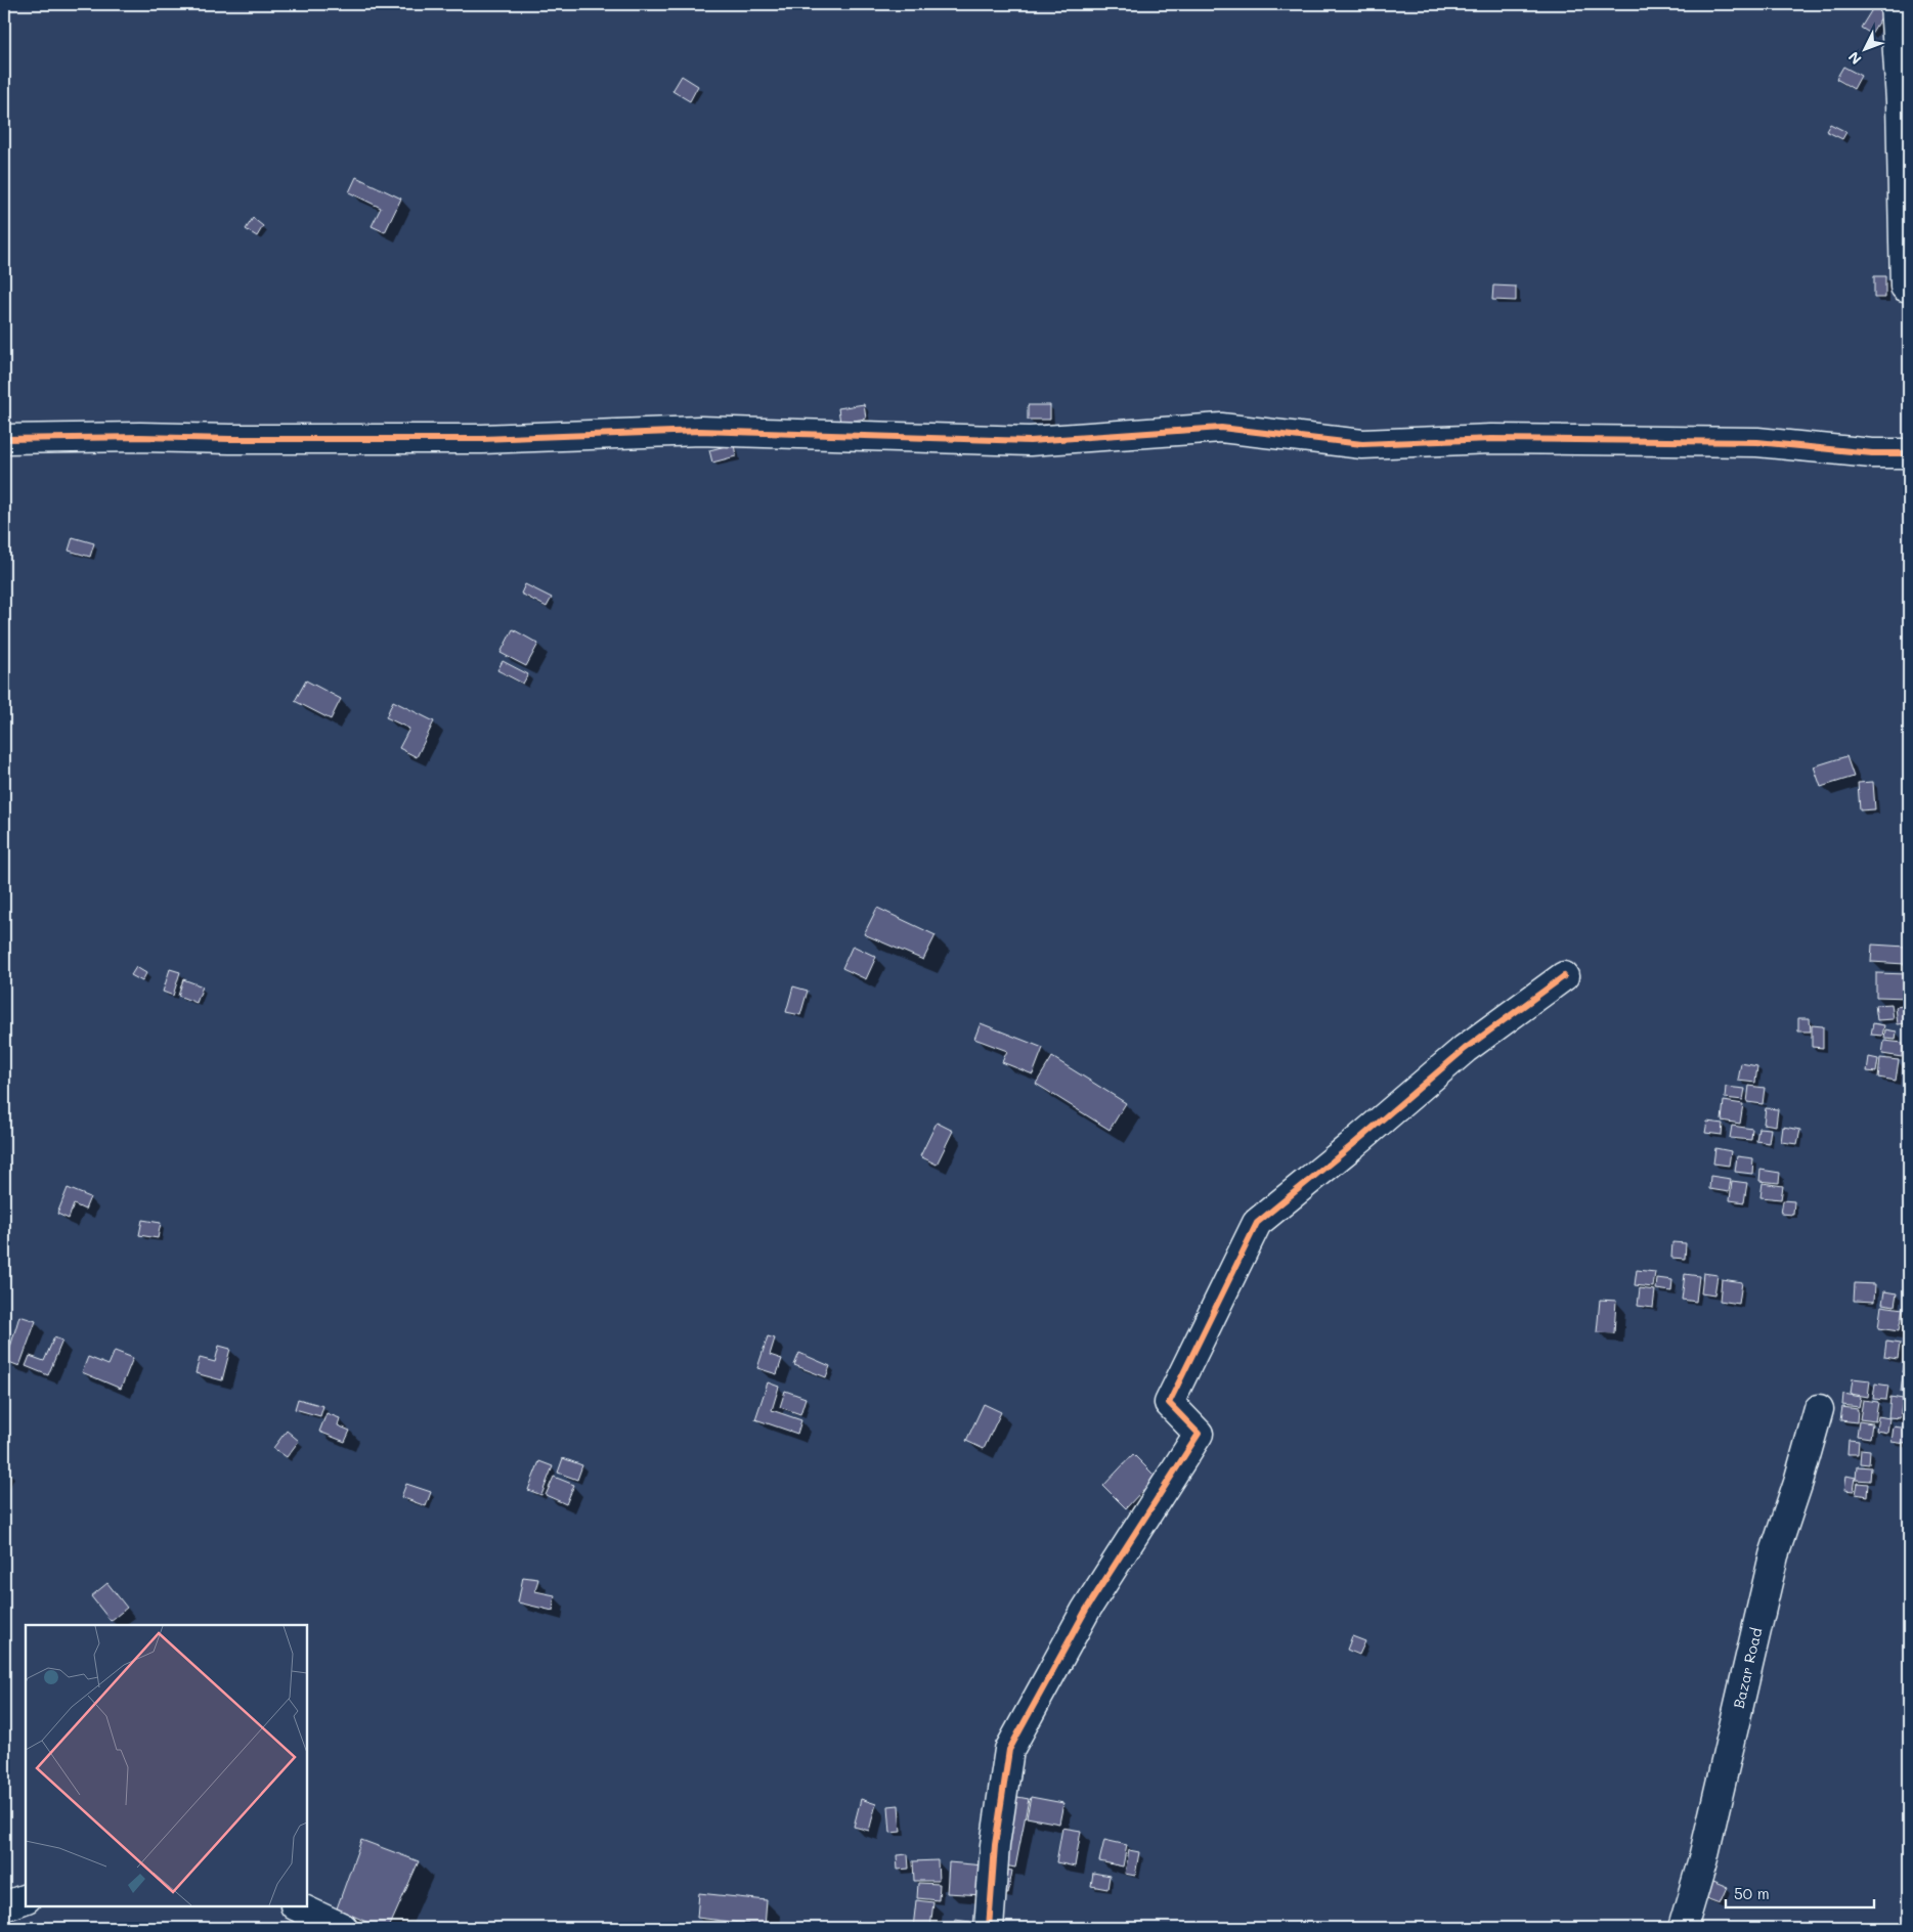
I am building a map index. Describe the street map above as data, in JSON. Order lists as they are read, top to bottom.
{
  "streets": {
    "street": ["Bazar Road"]
  },
  "scale_bar": "50 m",
  "north": "bottom left"
}
